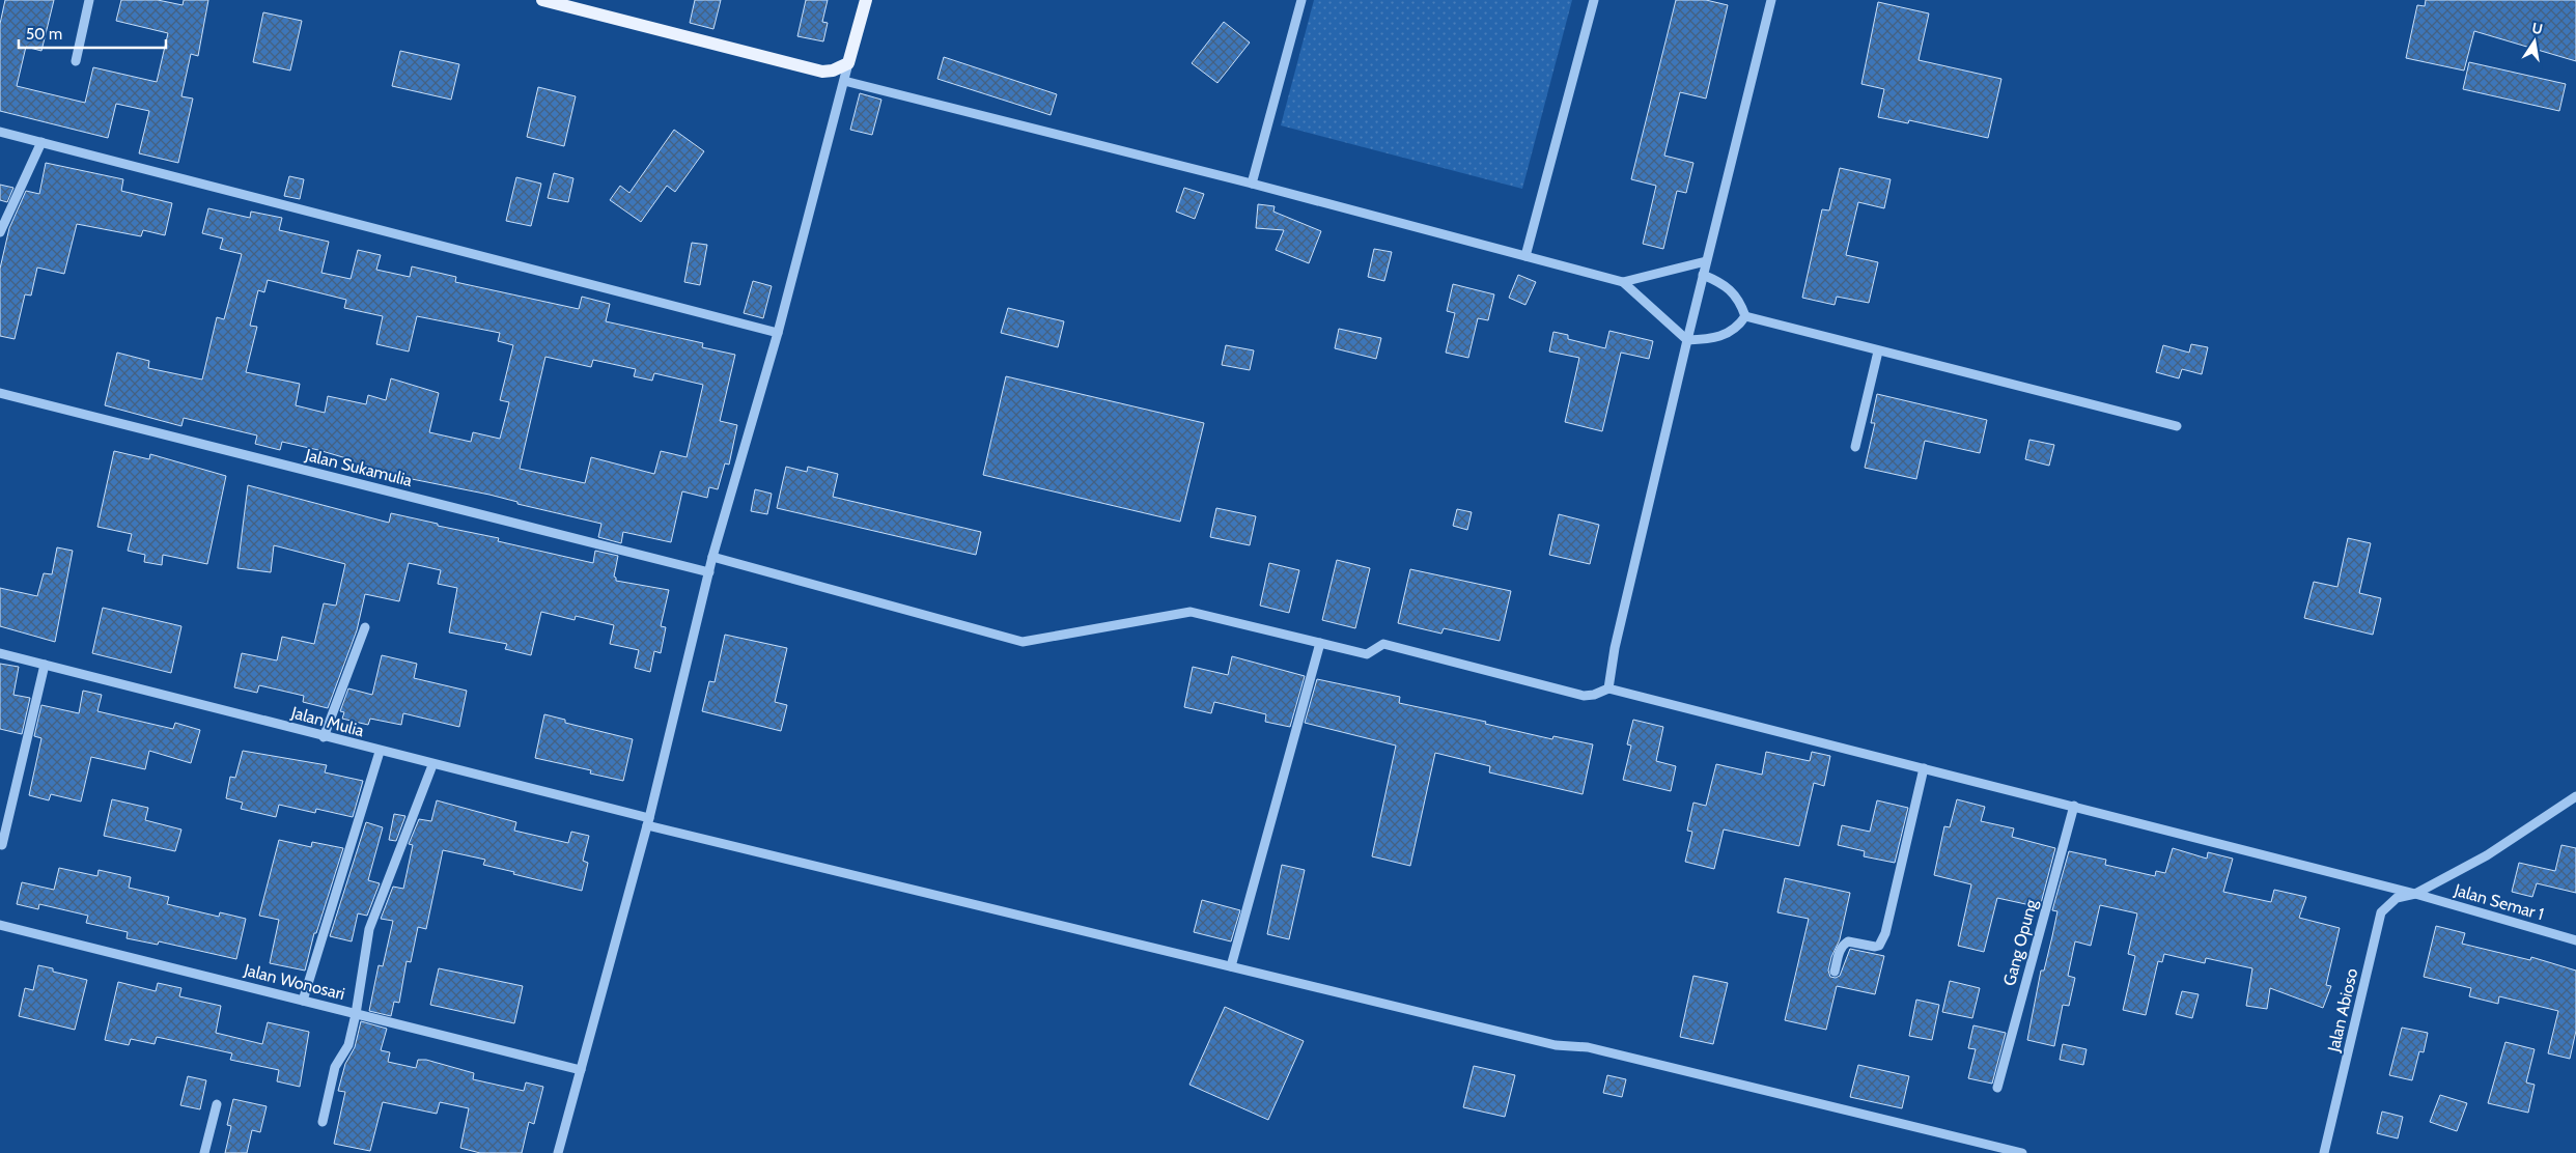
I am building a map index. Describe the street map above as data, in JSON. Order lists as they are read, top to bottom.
{
  "streets": {
    "street": [
      "Jalan Sukamulia",
      "Jalan Mulia",
      "Jalan Semar 1",
      "Gang Opung",
      "Jalan Wonosari",
      "Jalan Abioso"
    ]
  },
  "crossings": [
    ["Jalan Semar 1", "Gang Opung"],
    ["Jalan Semar 1", "Jalan Abioso"]
  ],
  "scale_bar": "50 m",
  "north": "top"
}
